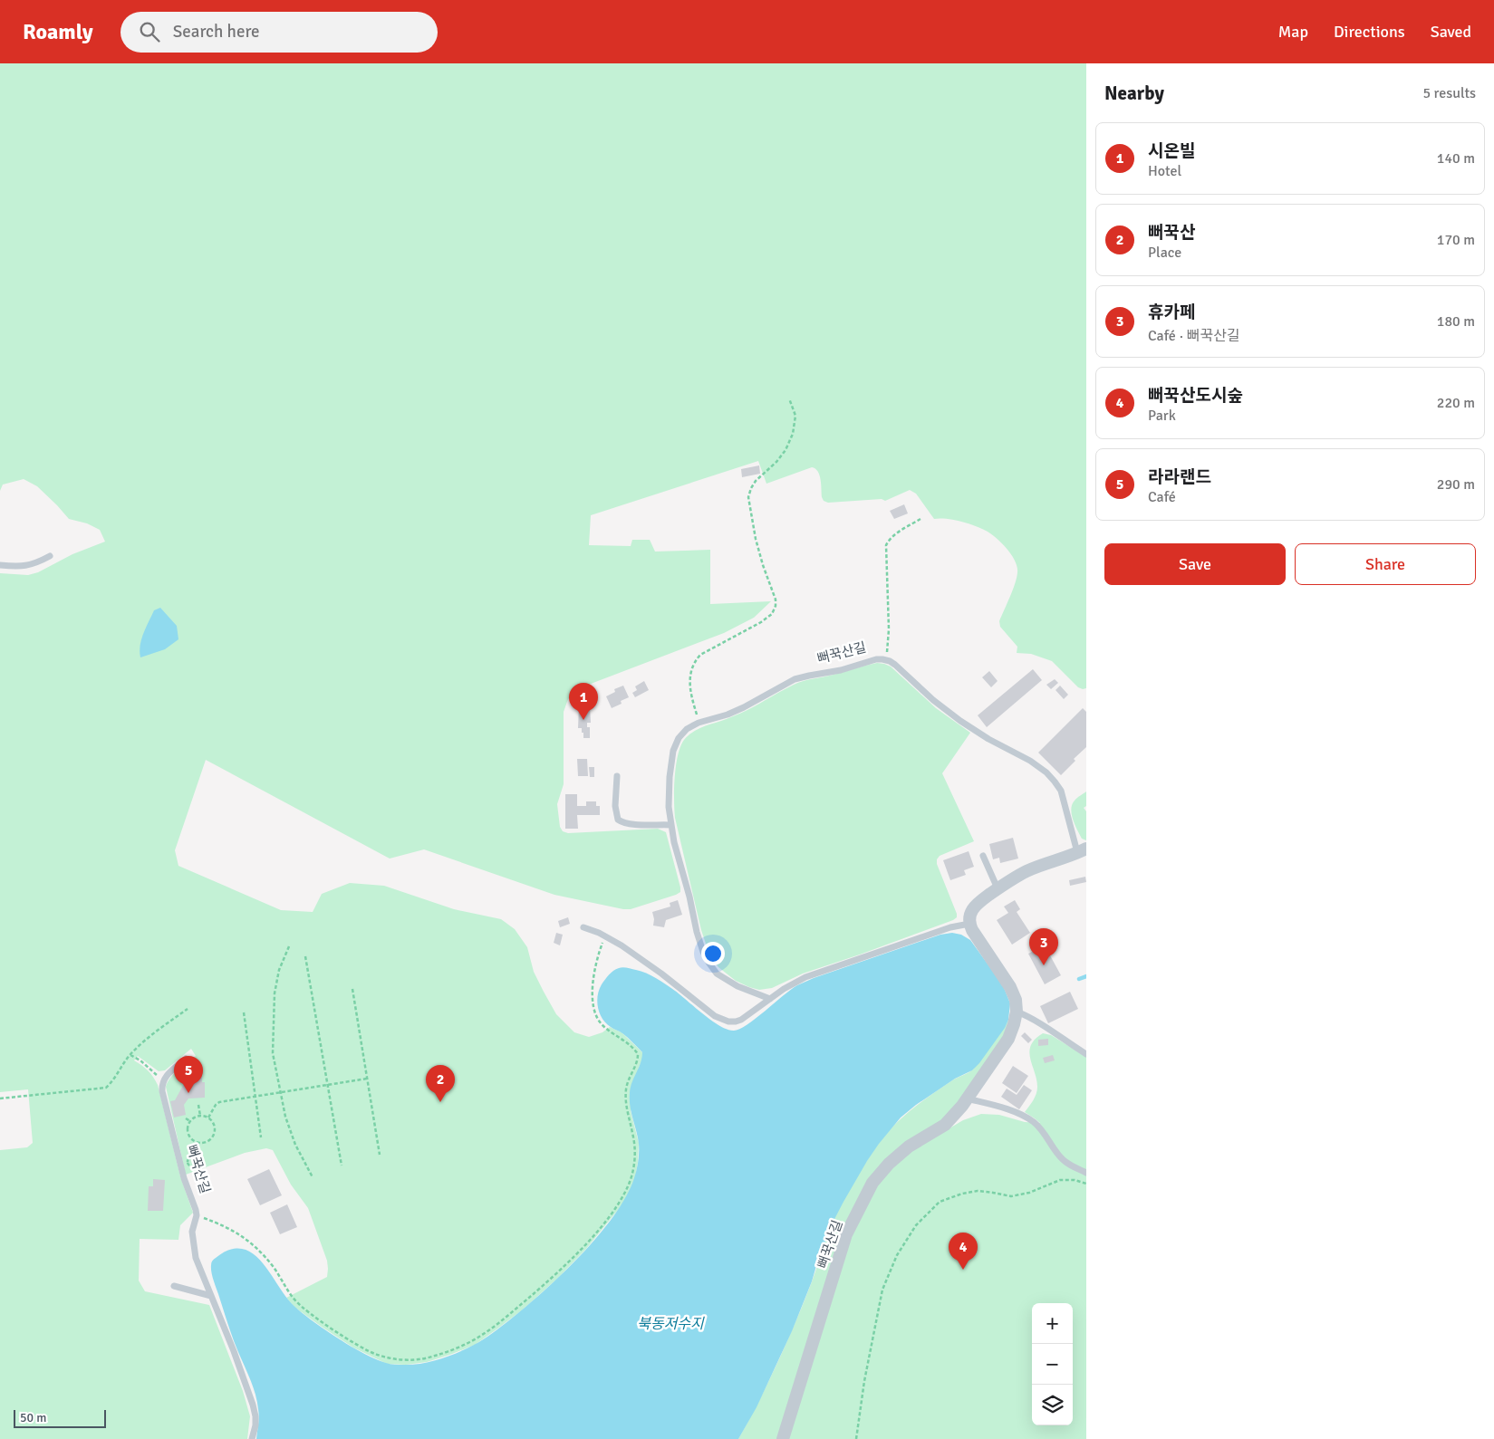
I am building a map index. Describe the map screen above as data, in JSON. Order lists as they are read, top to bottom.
{
  "streets": {
    "street": ["뻐꾹산길"]
  },
  "water": ["북동저수지"],
  "scale_bar": "50 m",
  "page": {
    "header": "Roamly",
    "search": "Search here",
    "nav": ["Map", "Directions", "Saved"],
    "heading": ["Nearby", "5 results"],
    "list": [
      {
        "mark": "1",
        "name": "시온빌",
        "note": "Hotel",
        "value": "140 m"
      },
      {
        "mark": "2",
        "name": "뻐꾹산",
        "note": "Place",
        "value": "170 m"
      },
      {
        "mark": "3",
        "name": "휴카페",
        "note": "Café · 뻐꾹산길",
        "value": "180 m"
      },
      {
        "mark": "4",
        "name": "뻐꾹산도시숲",
        "note": "Park",
        "value": "220 m"
      },
      {
        "mark": "5",
        "name": "라라랜드",
        "note": "Café",
        "value": "290 m"
      }
    ],
    "buttons": ["Save", "Share"],
    "pins": [
      "1",
      "3",
      "5",
      "2",
      "4"
    ],
    "map_buttons": ["+", "−"],
    "scale": "50 m"
  }
}
